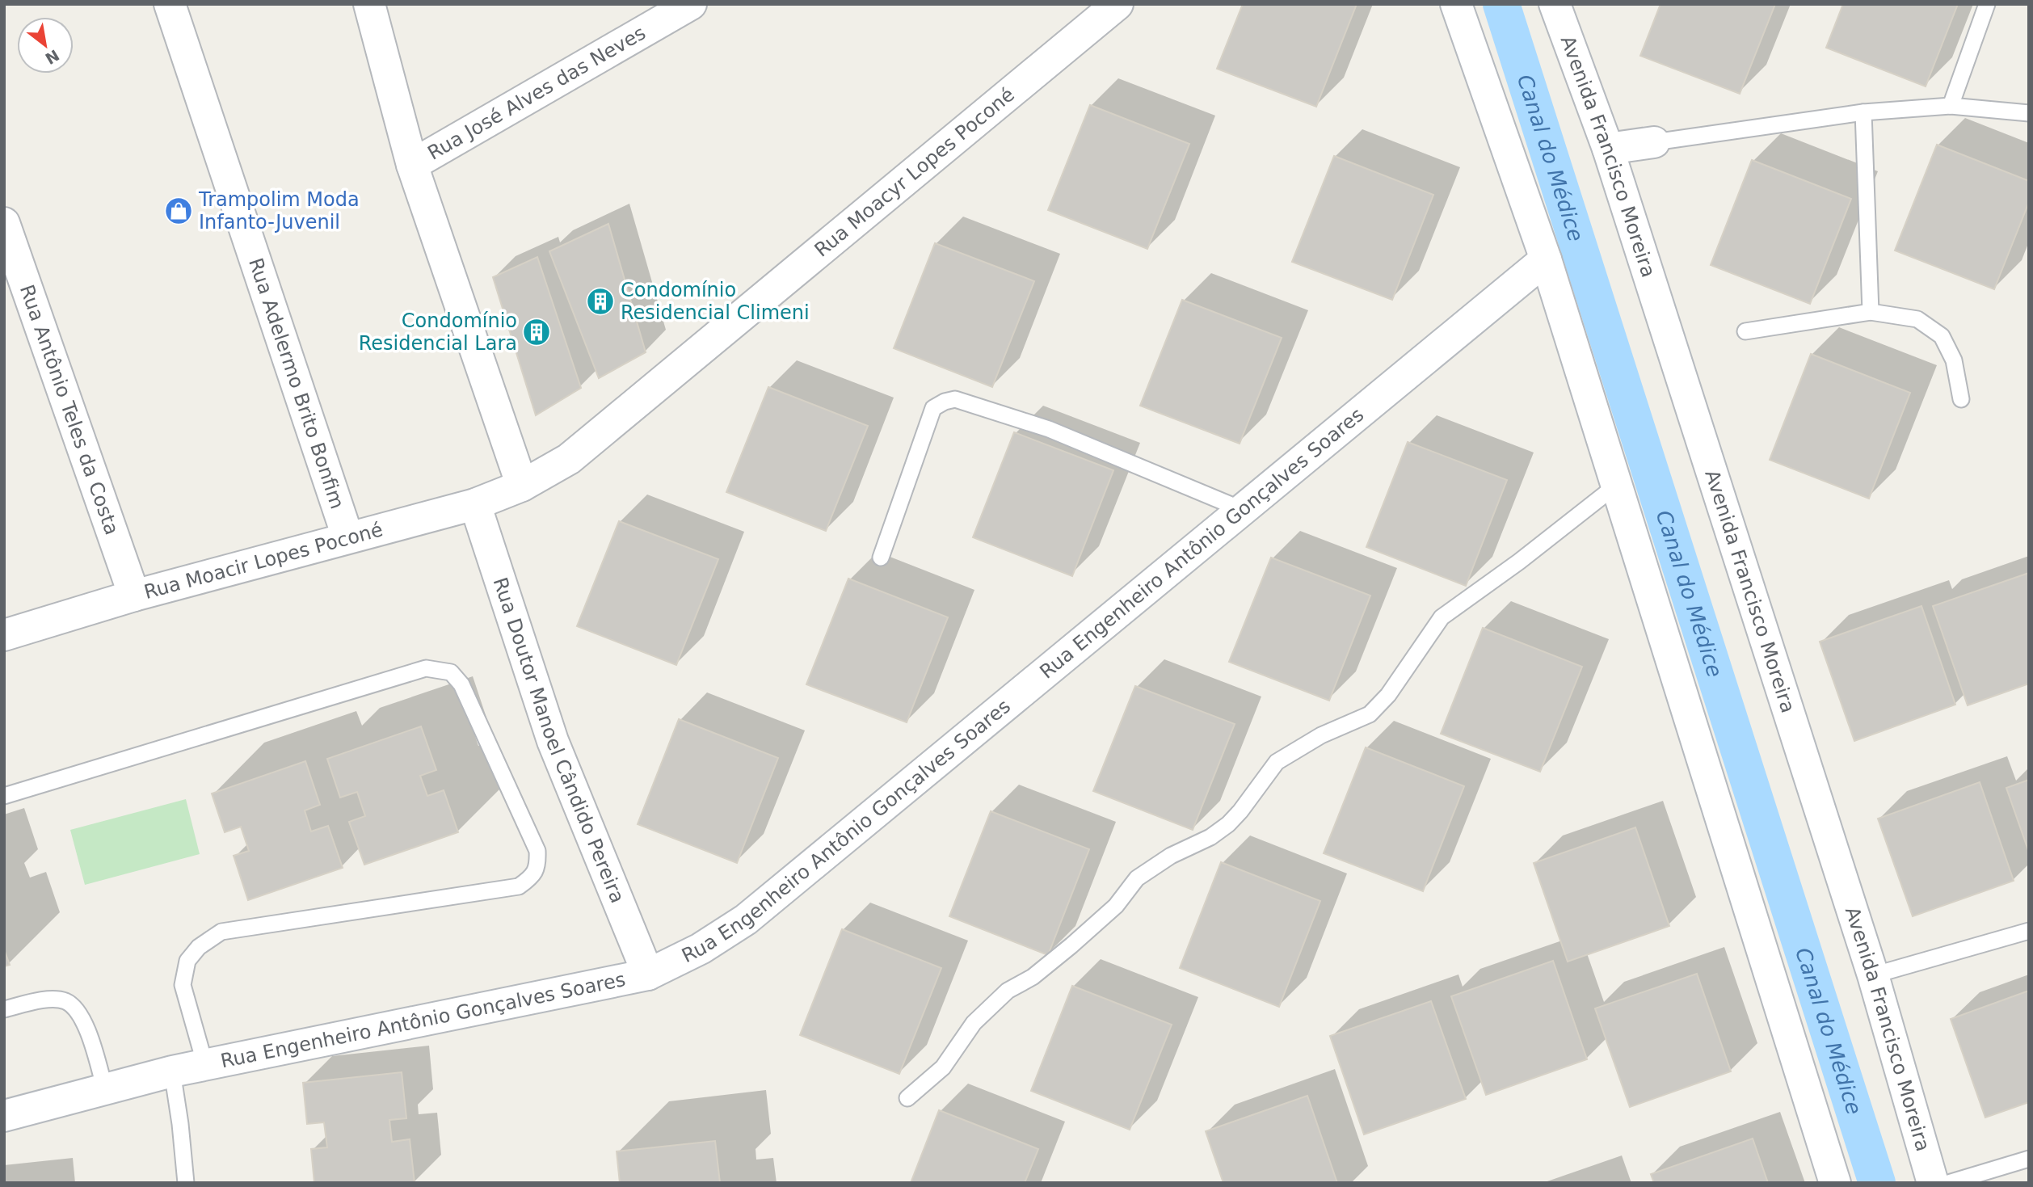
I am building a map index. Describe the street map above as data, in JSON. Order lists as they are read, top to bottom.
{
  "streets": {
    "street": [
      "Rua José Alves das Neves",
      "Avenida Francisco Moreira",
      "Rua Moacyr Lopes Poconé",
      "Rua Adelermo Brito Bonfim",
      "Rua Antônio Teles da Costa",
      "Rua Engenheiro Antônio Gonçalves Soares",
      "Rua Moacir Lopes Poconé",
      "Rua Doutor Manoel Cândido Pereira"
    ]
  },
  "crossings": [
    ["Rua Moacyr Lopes Poconé", "Rua Moacir Lopes Poconé"],
    ["Rua Adelermo Brito Bonfim", "Rua Moacir Lopes Poconé"],
    ["Rua Antônio Teles da Costa", "Rua Moacir Lopes Poconé"],
    ["Rua Engenheiro Antônio Gonçalves Soares", "Rua Doutor Manoel Cândido Pereira"],
    ["Rua Moacir Lopes Poconé", "Rua Doutor Manoel Cândido Pereira"]
  ],
  "water": ["Canal do Médice"],
  "places": {
    "shop": ["Trampolim Moda Infanto-Juvenil"],
    "building": ["Condomínio Residencial Climeni", "Condomínio Residencial Lara"]
  },
  "north": "bottom right"
}
